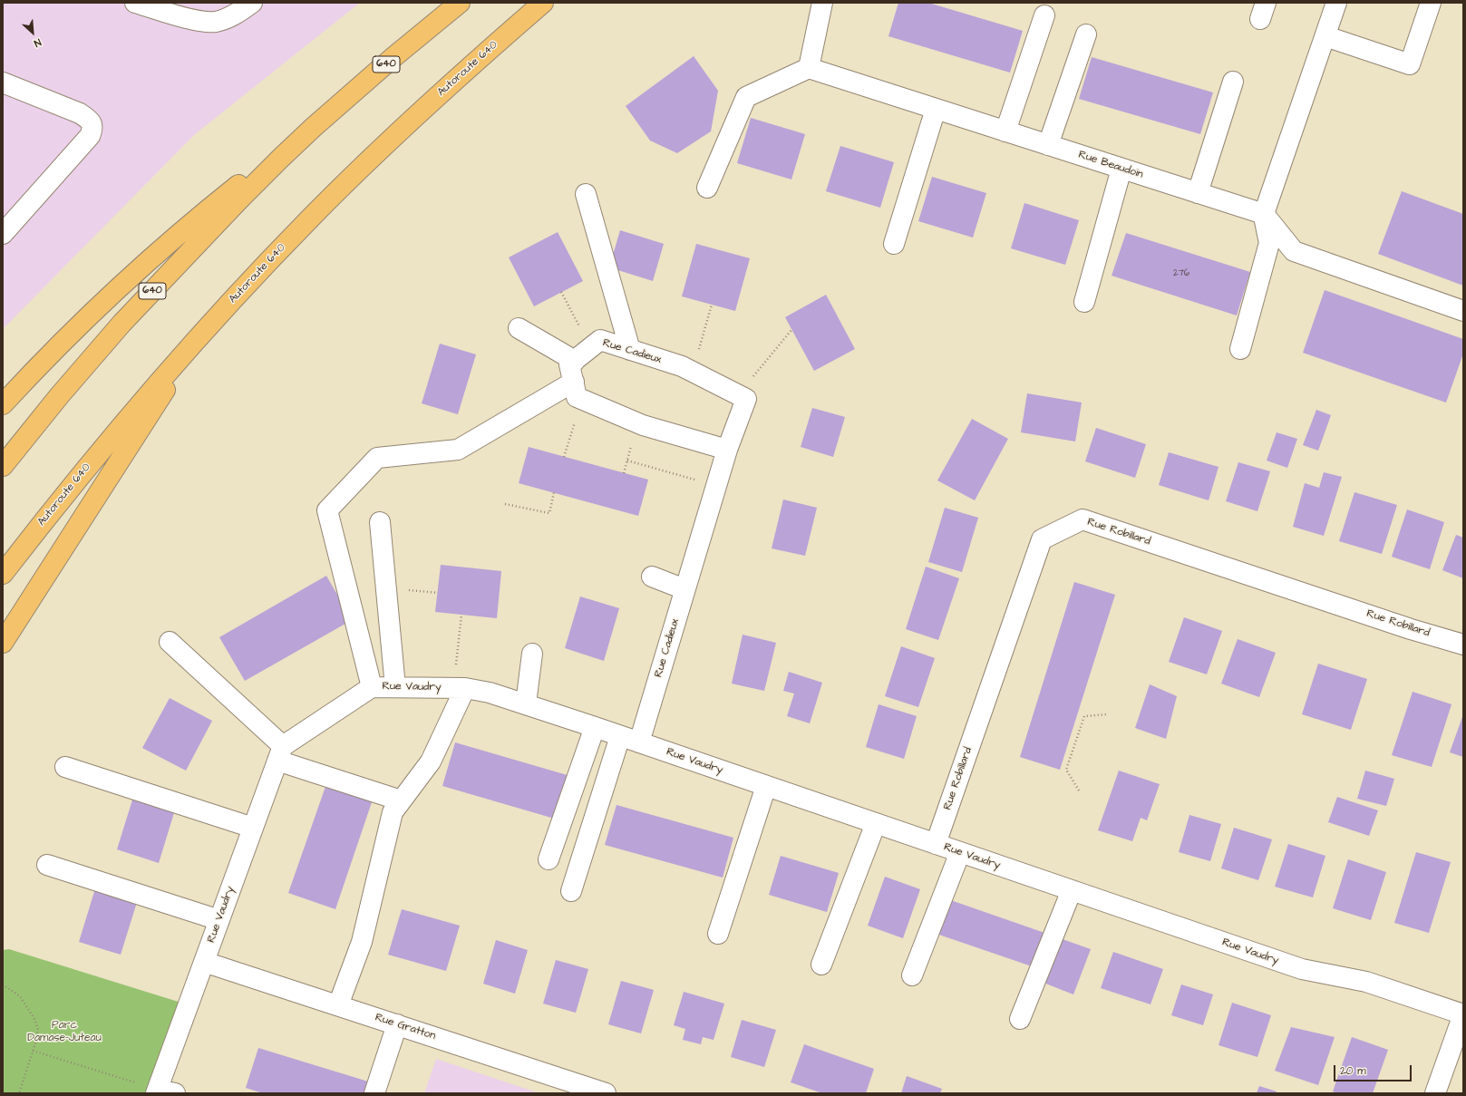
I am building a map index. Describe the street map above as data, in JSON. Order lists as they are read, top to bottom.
{
  "streets": {
    "highway": ["640", "Autoroute 640"],
    "street": [
      "Rue Beaudoin",
      "Rue Cadieux",
      "Rue Robillard",
      "Rue Vaudry",
      "Rue Gratton"
    ]
  },
  "crossings": [
    ["Rue Cadieux", "Rue Vaudry"],
    ["Rue Robillard", "Rue Vaudry"],
    ["Rue Vaudry", "Rue Gratton"]
  ],
  "parks": ["Parc Damase-Juteau"],
  "house_numbers": ["276"],
  "scale_bar": "20 m",
  "north": "bottom right"
}
